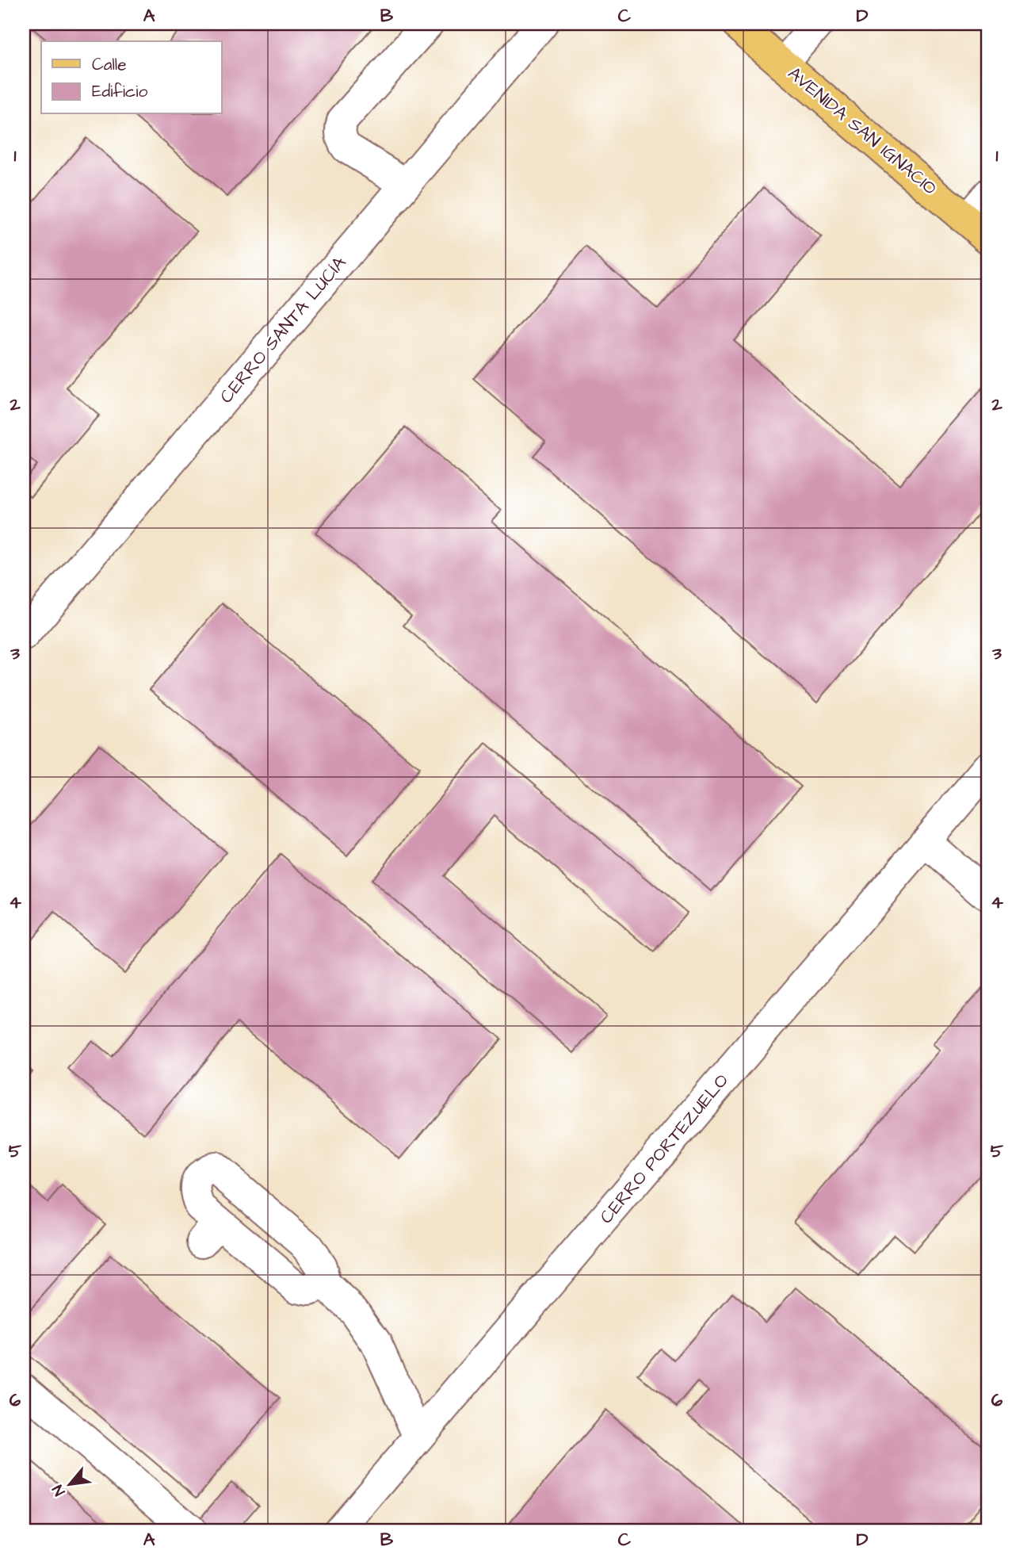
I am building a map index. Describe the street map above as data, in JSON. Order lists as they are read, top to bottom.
{
  "streets": {
    "main road": ["AVENIDA SAN IGNACIO"],
    "street": ["CERRO SANTA LUCÍA", "CERRO PORTEZUELO"]
  },
  "legend": ["Calle", "Edificio"],
  "north": "bottom left",
  "grid": {
    "columns": [
      "A",
      "B",
      "C",
      "D"
    ],
    "rows": [
      "1",
      "2",
      "3",
      "4",
      "5",
      "6"
    ]
  }
}
